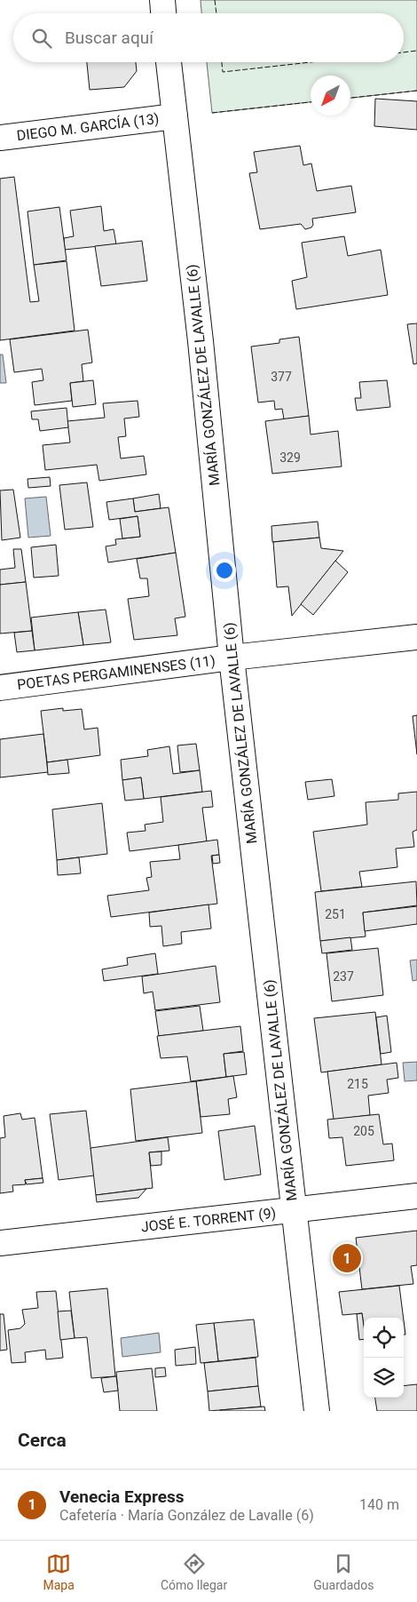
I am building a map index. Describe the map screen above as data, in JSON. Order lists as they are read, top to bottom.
{
  "streets": {
    "street": [
      "DIEGO M. GARCÍA (13)",
      "MARÍA GONZÁLEZ DE LAVALLE (6)",
      "POETAS PERGAMINENSES (11)",
      "JOSÉ E. TORRENT (9)"
    ]
  },
  "crossings": [
    ["DIEGO M. GARCÍA (13)", "MARÍA GONZÁLEZ DE LAVALLE (6)"],
    ["MARÍA GONZÁLEZ DE LAVALLE (6)", "POETAS PERGAMINENSES (11)"],
    ["MARÍA GONZÁLEZ DE LAVALLE (6)", "JOSÉ E. TORRENT (9)"]
  ],
  "house_numbers": [
    "377",
    "329",
    "251",
    "237",
    "215",
    "205"
  ],
  "north": "bottom left",
  "page": {
    "search": "Buscar aquí",
    "pins": "1",
    "heading": "Cerca",
    "list": [
      {
        "mark": "1",
        "name": "Venecia Express",
        "note": "Cafetería · María González de Lavalle (6)",
        "value": "140 m"
      }
    ],
    "nav": ["Mapa", "Cómo llegar", "Guardados"]
  }
}
